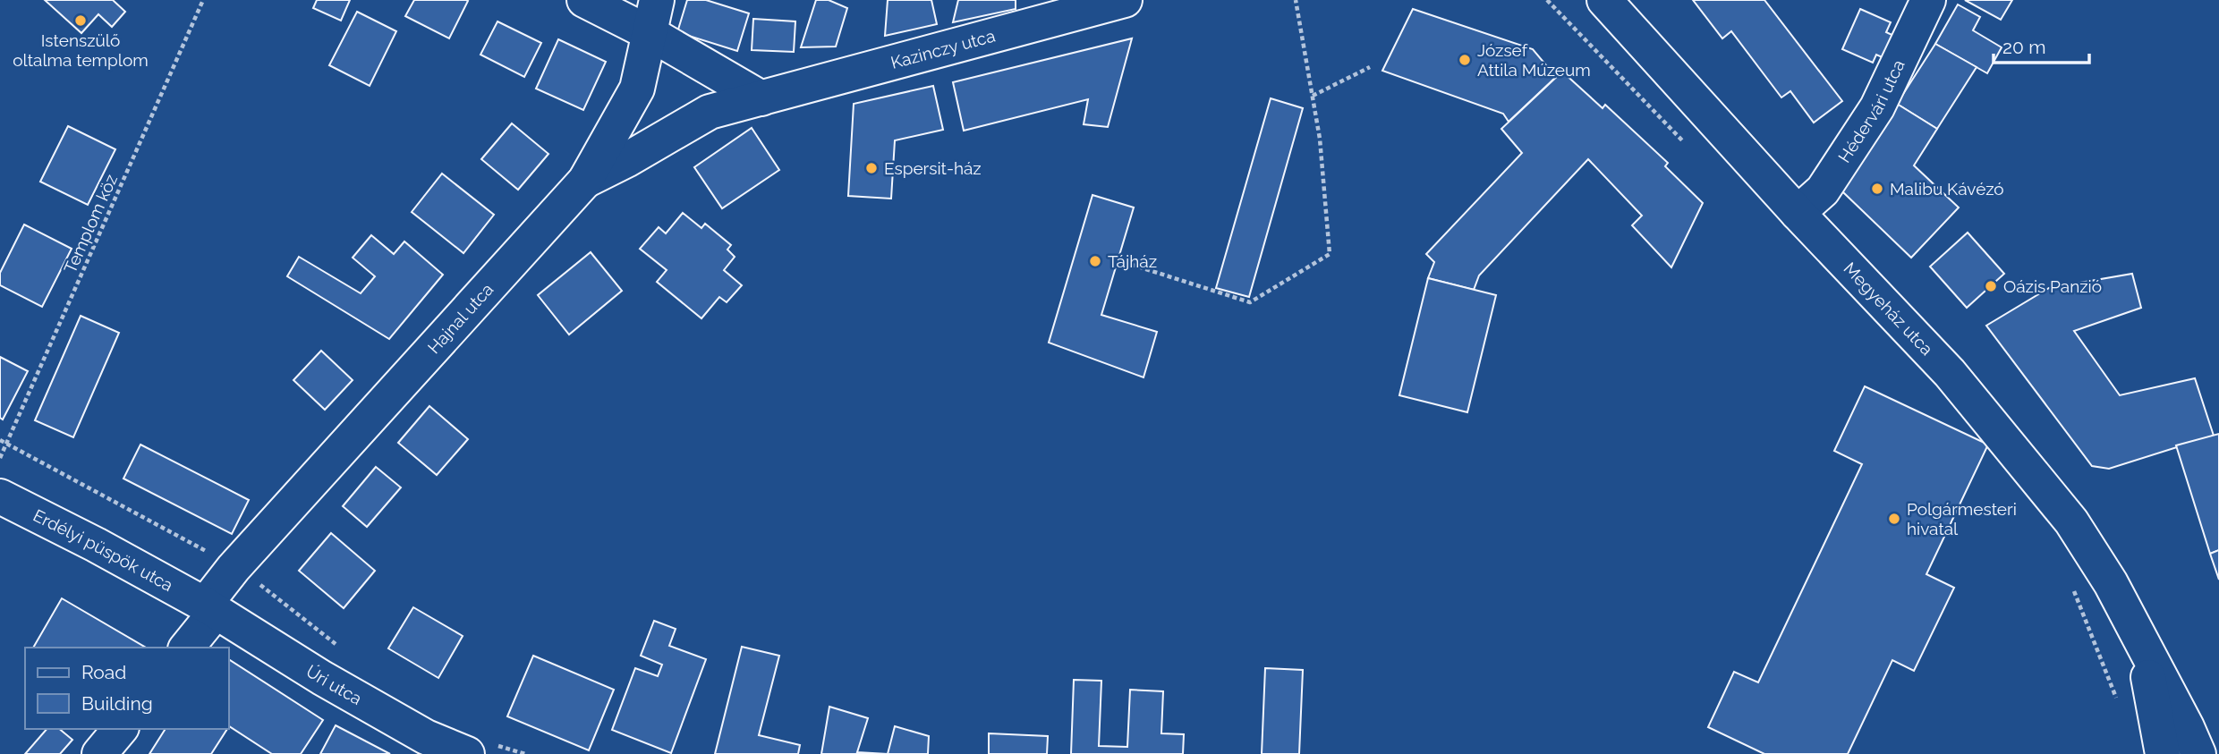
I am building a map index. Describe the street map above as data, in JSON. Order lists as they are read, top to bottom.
{
  "streets": {
    "street": [
      "Kazinczy utca",
      "Hédervári utca",
      "Megyeház utca",
      "Hajnal utca",
      "Erdélyi püspök utca",
      "Úri utca"
    ],
    "path": ["Templom köz"]
  },
  "crossings": [
    ["Kazinczy utca", "Hajnal utca"],
    ["Hédervári utca", "Megyeház utca"],
    ["Hajnal utca", "Erdélyi püspök utca"],
    ["Hajnal utca", "Úri utca"],
    ["Erdélyi püspök utca", "Úri utca"]
  ],
  "places": [
    "Istenszülő oltalma templom",
    "József Attila Múzeum",
    "Espersit-ház",
    "Malibu Kávézó",
    "Tájház",
    "Oázis Panzió",
    "Polgármesteri hivatal"
  ],
  "legend": ["Road", "Building"],
  "scale_bar": "20 m"
}
